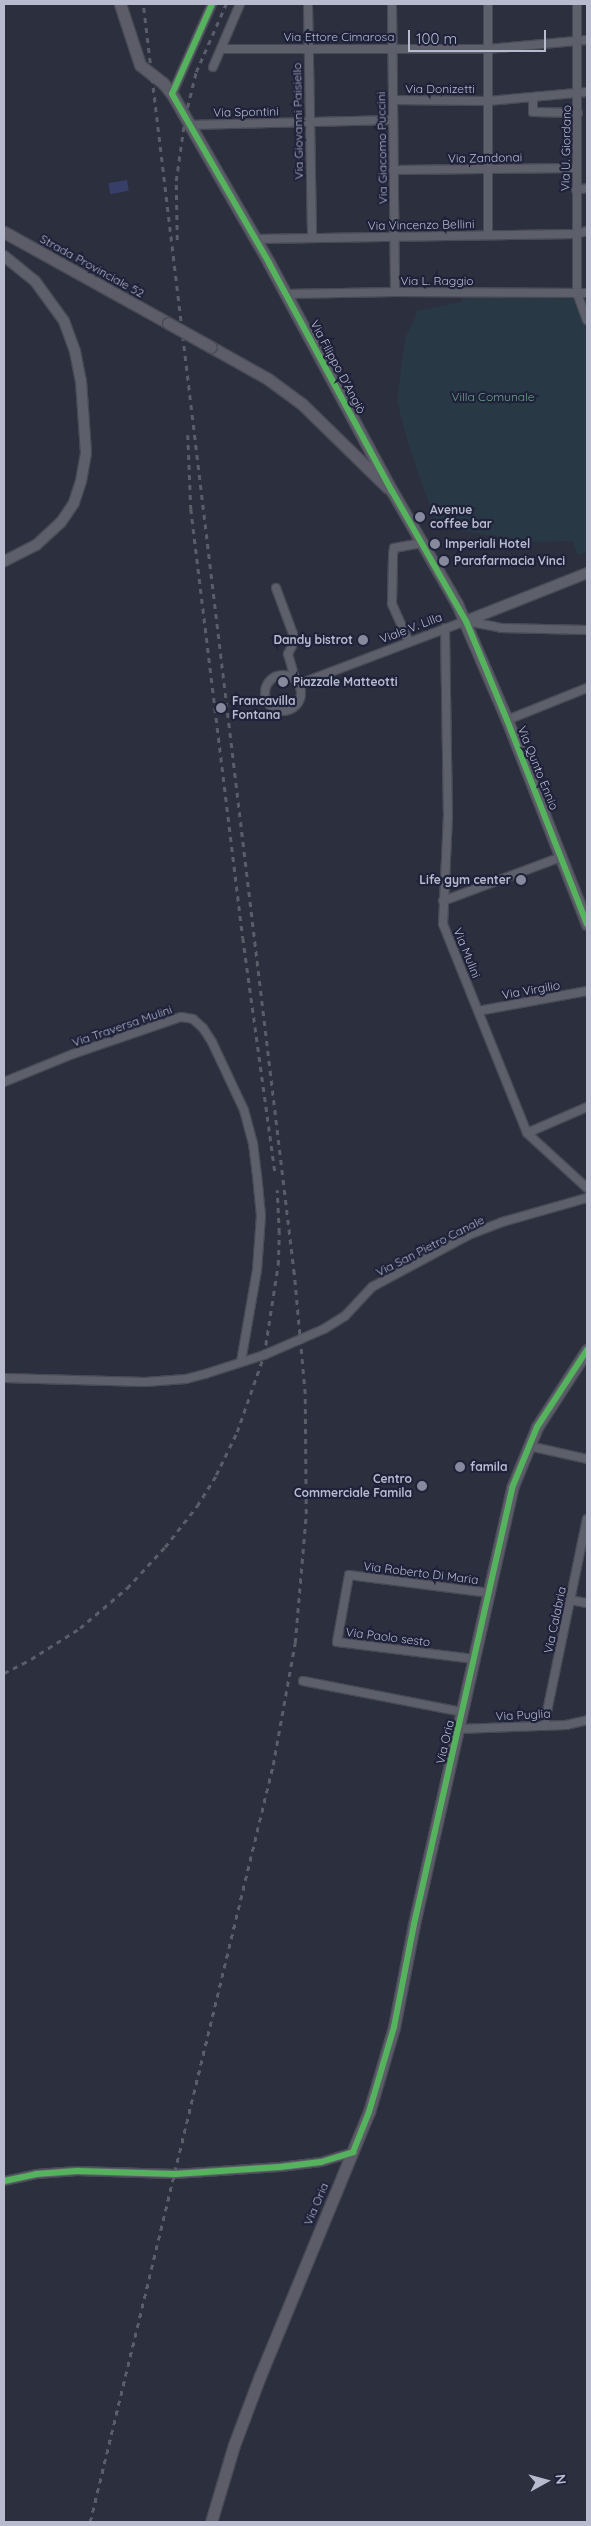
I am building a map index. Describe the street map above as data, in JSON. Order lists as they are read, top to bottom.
{
  "streets": {
    "main road": [
      "Strada Provinciale 52",
      "Via Filippo D'Angiò",
      "Via Qunto Ennio",
      "Via Oria"
    ],
    "street": [
      "Via Ettore Cimarosa",
      "Via Donizetti",
      "Via Spontini",
      "Via Giovanni Paisiello",
      "Via Giacomo Puccini",
      "Via U. Giordano",
      "Via Zandonai",
      "Via Vincenzo Bellini",
      "Via L. Raggio",
      "Viale V. Lilla",
      "Via Mulini",
      "Via Virgilio",
      "Via Traversa Mulini",
      "Via San Pietro Canale",
      "Via Roberto Di Maria",
      "Via Calabria",
      "Via Paolo sesto",
      "Via Puglia"
    ]
  },
  "crossings": [
    ["Via Ettore Cimarosa", "Via Giovanni Paisiello"],
    ["Via Ettore Cimarosa", "Via Giacomo Puccini"],
    ["Via Ettore Cimarosa", "Via U. Giordano"],
    ["Via Donizetti", "Via Giacomo Puccini"],
    ["Via Donizetti", "Via U. Giordano"],
    ["Via Spontini", "Via Giovanni Paisiello"],
    ["Via Spontini", "Via Giacomo Puccini"],
    ["Via Spontini", "Via Filippo D'Angiò"],
    ["Via Giovanni Paisiello", "Via Vincenzo Bellini"],
    ["Via Giacomo Puccini", "Via Zandonai"],
    ["Via Giacomo Puccini", "Via Vincenzo Bellini"],
    ["Via Giacomo Puccini", "Via L. Raggio"],
    ["Via U. Giordano", "Via Zandonai"],
    ["Via U. Giordano", "Via Vincenzo Bellini"],
    ["Via U. Giordano", "Via L. Raggio"],
    ["Via Vincenzo Bellini", "Via Filippo D'Angiò"],
    ["Strada Provinciale 52", "Via Filippo D'Angiò"],
    ["Via L. Raggio", "Via Filippo D'Angiò"],
    ["Via Filippo D'Angiò", "Viale V. Lilla"],
    ["Via Filippo D'Angiò", "Via Qunto Ennio"],
    ["Viale V. Lilla", "Via Qunto Ennio"],
    ["Viale V. Lilla", "Via Mulini"],
    ["Via Mulini", "Via Virgilio"],
    ["Via Traversa Mulini", "Via San Pietro Canale"],
    ["Via Roberto Di Maria", "Via Paolo sesto"],
    ["Via Roberto Di Maria", "Via Oria"],
    ["Via Calabria", "Via Puglia"],
    ["Via Paolo sesto", "Via Oria"],
    ["Via Puglia", "Via Oria"]
  ],
  "parks": ["Villa Comunale"],
  "places": [
    "Avenue coffee bar",
    "Imperiali Hotel",
    "Parafarmacia Vinci",
    "Dandy bistrot",
    "Piazzale Matteotti",
    "Francavilla Fontana",
    "Life gym center",
    "famila",
    "Centro Commerciale Famila"
  ],
  "scale_bar": "100 m",
  "north": "right"
}
